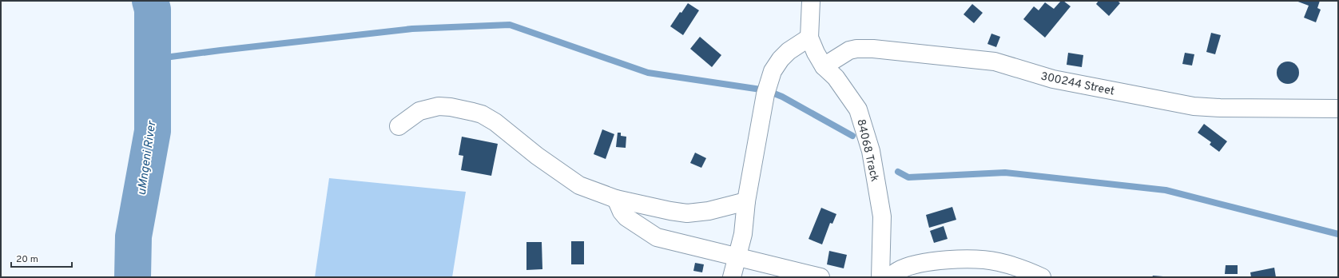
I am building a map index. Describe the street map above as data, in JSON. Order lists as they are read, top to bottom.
{
  "streets": {
    "street": ["300244 Street", "84068 Track"]
  },
  "crossings": [
    ["300244 Street", "84068 Track"]
  ],
  "water": ["uMngeni River"],
  "scale_bar": "20 m"
}
